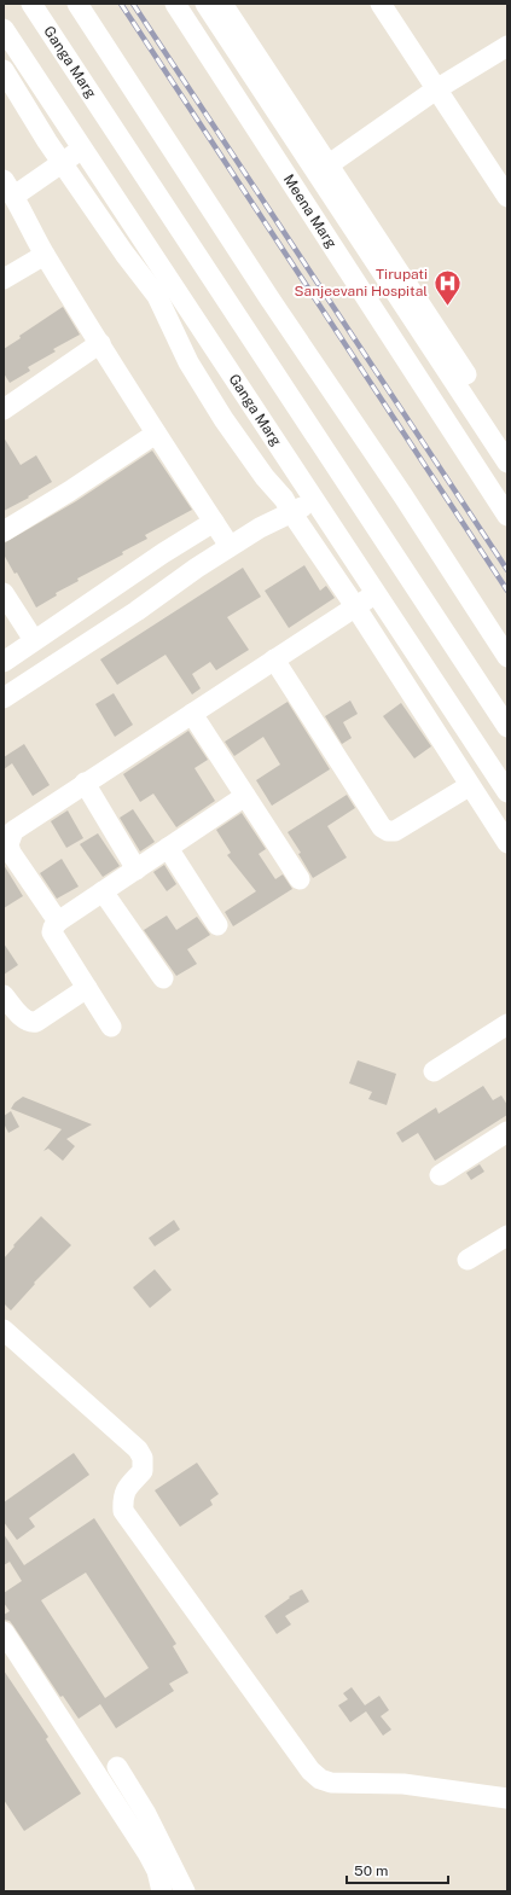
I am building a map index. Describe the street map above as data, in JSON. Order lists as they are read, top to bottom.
{
  "streets": {
    "street": ["Ganga Marg", "Meena Marg"]
  },
  "places": {
    "hospital": ["Tirupati Sanjeevani Hospital"]
  },
  "scale_bar": "50 m"
}
